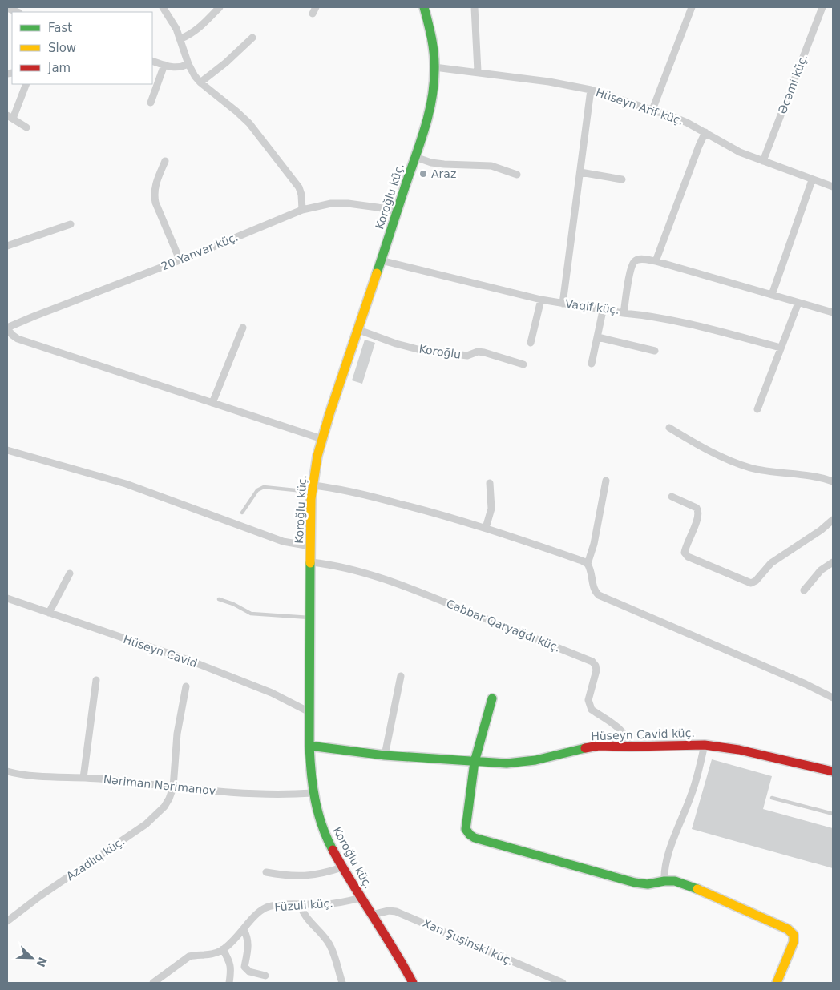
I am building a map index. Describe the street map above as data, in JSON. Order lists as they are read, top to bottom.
{
  "streets": {
    "street": [
      "Əcəmi küç.",
      "Hüseyn Arif küç.",
      "Koroğlu küç.",
      "20 Yanvar küç.",
      "Vaqif küç.",
      "Koroğlu",
      "Cabbar Qaryağdı küç.",
      "Hüseyn Cavid",
      "Hüseyn Cavid küç.",
      "Nəriman Nərimanov",
      "Azadlıq küç.",
      "Füzuli küç.",
      "Xan Şuşinski küç."
    ]
  },
  "crossings": [
    ["Əcəmi küç.", "Hüseyn Arif küç."],
    ["Hüseyn Arif küç.", "Koroğlu küç."],
    ["Koroğlu küç.", "20 Yanvar küç."],
    ["Koroğlu küç.", "Vaqif küç."],
    ["Koroğlu küç.", "Koroğlu"],
    ["Koroğlu küç.", "Cabbar Qaryağdı küç."],
    ["Koroğlu küç.", "Hüseyn Cavid"],
    ["Koroğlu küç.", "Hüseyn Cavid küç."],
    ["Koroğlu küç.", "Nəriman Nərimanov"],
    ["Koroğlu küç.", "Füzuli küç."],
    ["Koroğlu küç.", "Xan Şuşinski küç."],
    ["Cabbar Qaryağdı küç.", "Hüseyn Cavid küç."],
    ["Nəriman Nərimanov", "Azadlıq küç."]
  ],
  "places": ["Araz"],
  "legend": ["Fast", "Slow", "Jam"],
  "north": "bottom right"
}
